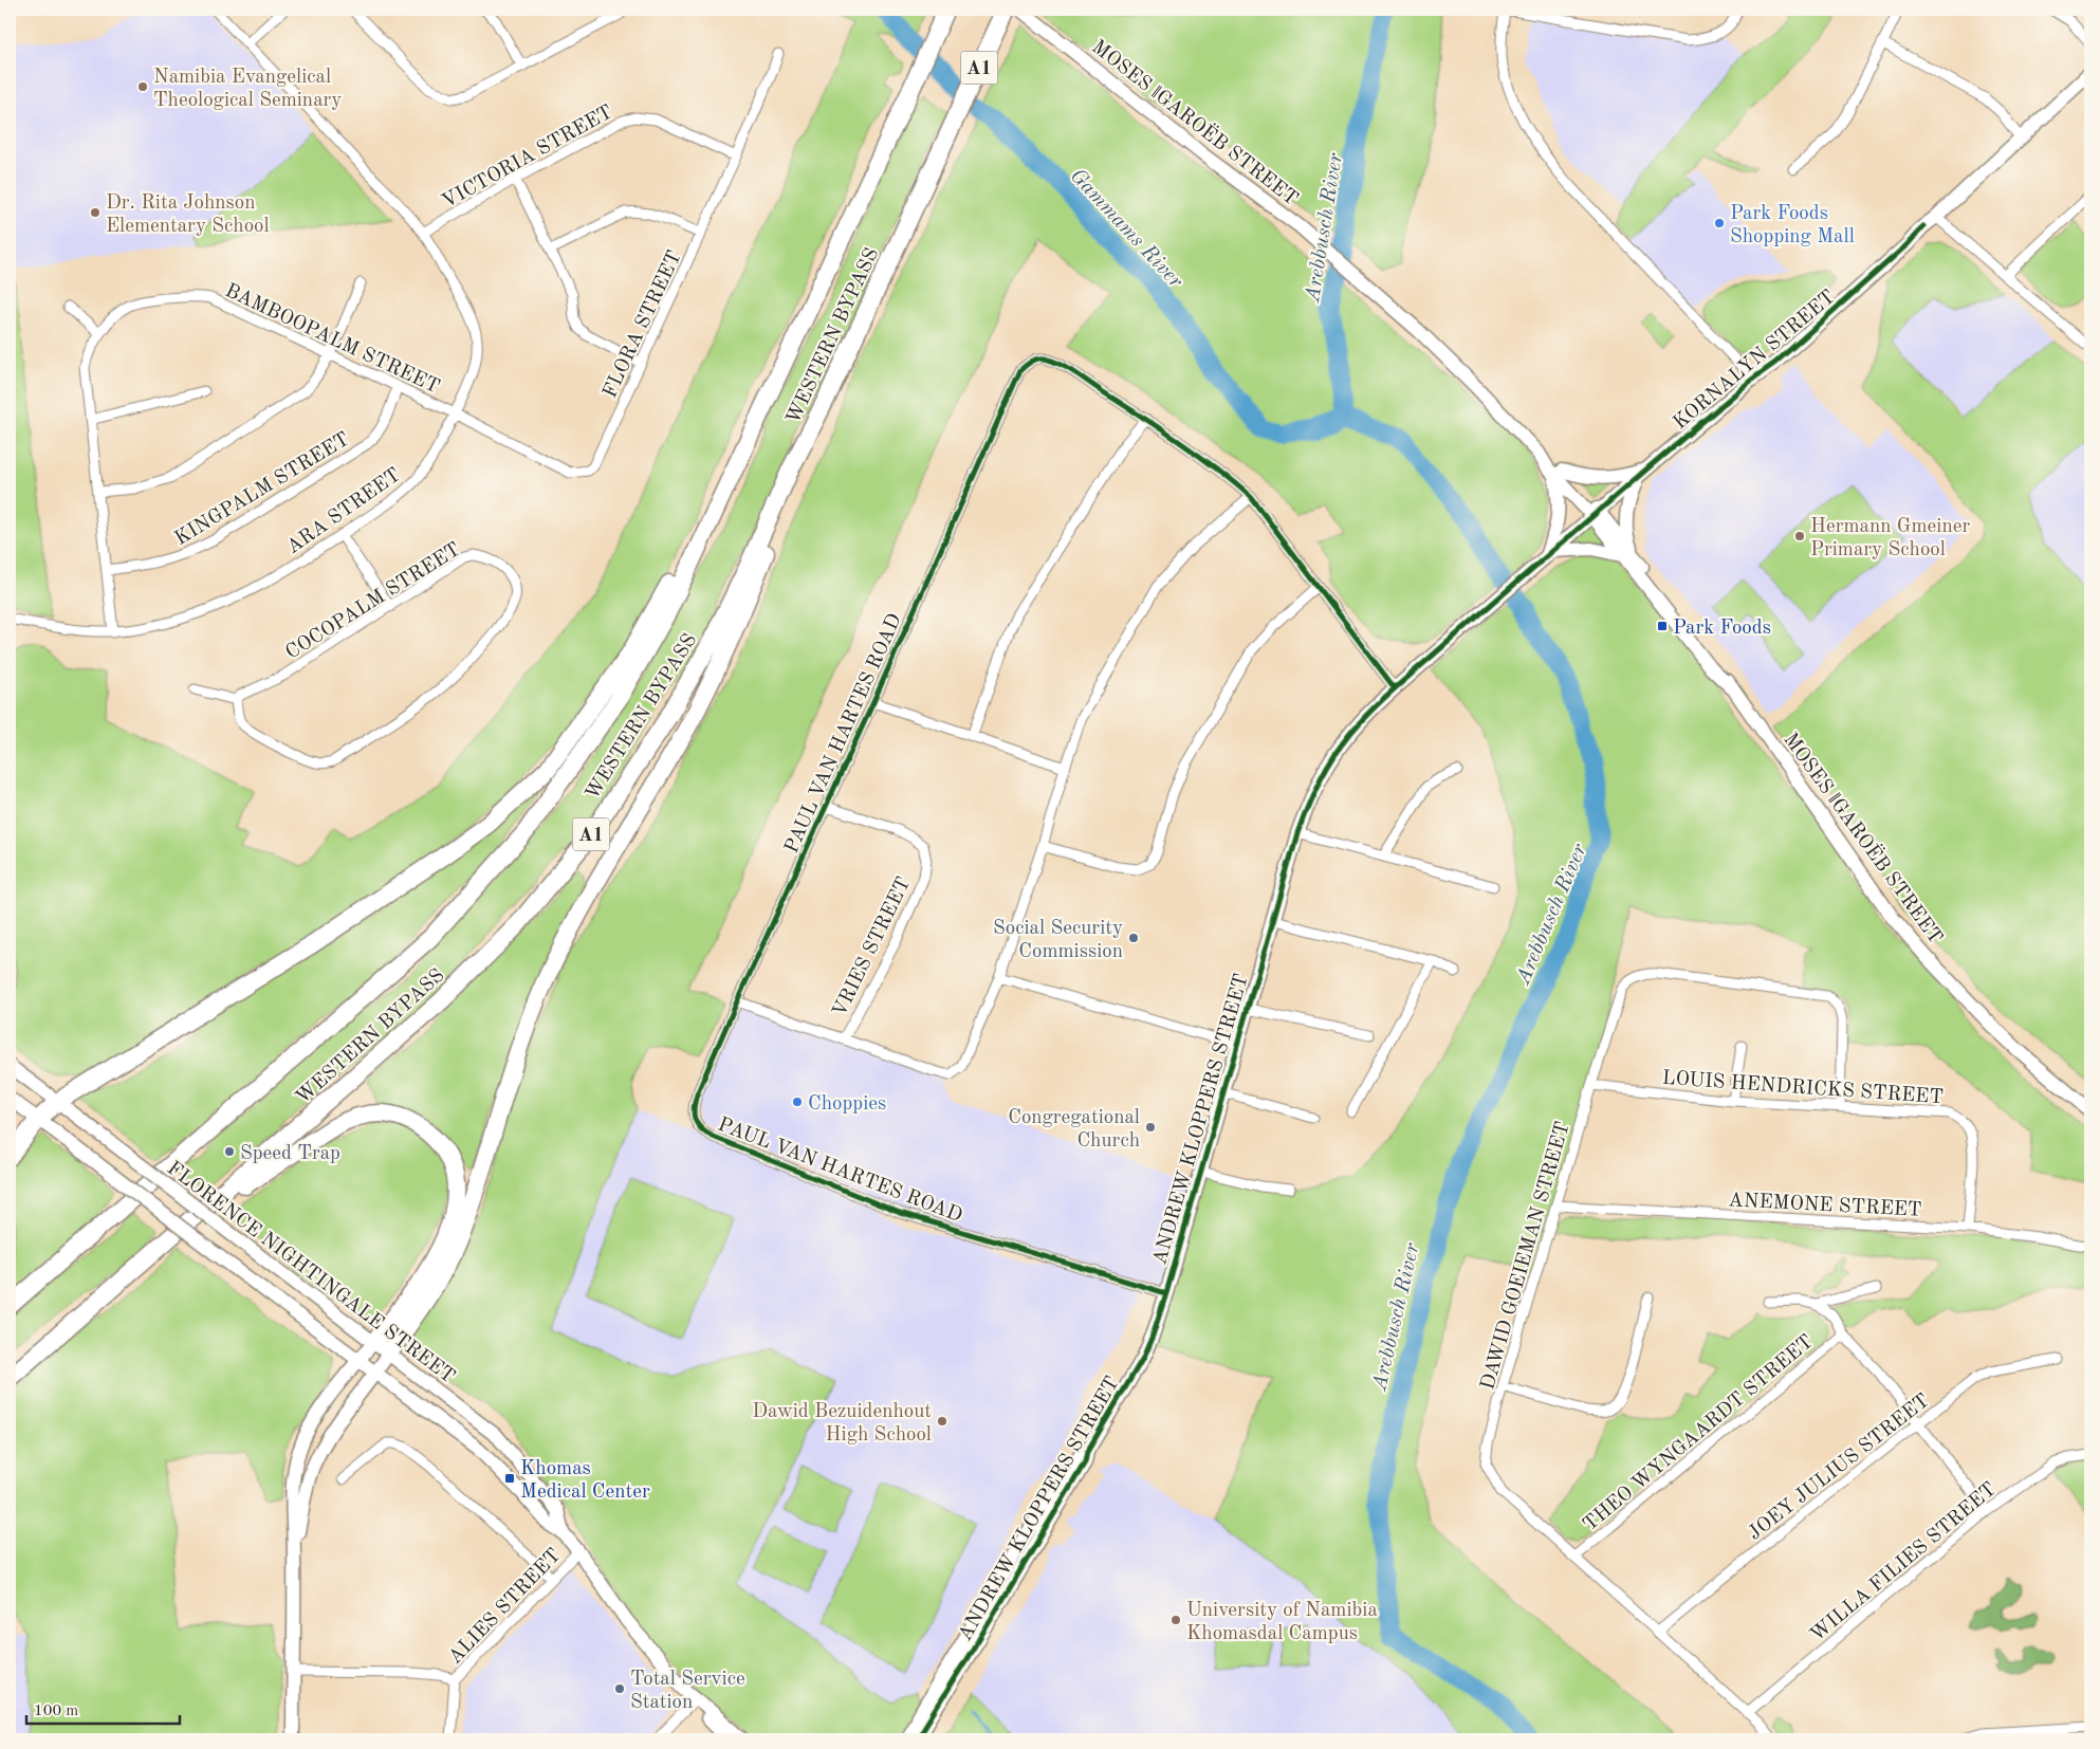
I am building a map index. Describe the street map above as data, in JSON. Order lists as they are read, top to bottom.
{
  "streets": {
    "highway": ["A1", "WESTERN BYPASS"],
    "main road": [
      "MOSES ǁGAROËB STREET",
      "KORNALYN STREET",
      "ANDREW KLOPPERS STREET",
      "FLORENCE NIGHTINGALE STREET"
    ],
    "street": [
      "VICTORIA STREET",
      "FLORA STREET",
      "BAMBOOPALM STREET",
      "KINGPALM STREET",
      "ARA STREET",
      "COCOPALM STREET",
      "PAUL VAN HARTES ROAD",
      "VRIES STREET",
      "LOUIS HENDRICKS STREET",
      "ANEMONE STREET",
      "DAWID GOEIEMAN STREET",
      "THEO WYNGAARDT STREET",
      "JOEY JULIUS STREET",
      "WILLA FILIES STREET",
      "ALIES STREET"
    ]
  },
  "crossings": [
    ["MOSES ǁGAROËB STREET", "KORNALYN STREET"],
    ["VICTORIA STREET", "FLORA STREET"],
    ["VICTORIA STREET", "ARA STREET"],
    ["FLORA STREET", "BAMBOOPALM STREET"],
    ["FLORA STREET", "ARA STREET"],
    ["BAMBOOPALM STREET", "KINGPALM STREET"],
    ["BAMBOOPALM STREET", "ARA STREET"],
    ["PAUL VAN HARTES ROAD", "VRIES STREET"],
    ["PAUL VAN HARTES ROAD", "ANDREW KLOPPERS STREET"],
    ["LOUIS HENDRICKS STREET", "ANEMONE STREET"],
    ["LOUIS HENDRICKS STREET", "DAWID GOEIEMAN STREET"],
    ["ANEMONE STREET", "DAWID GOEIEMAN STREET"],
    ["DAWID GOEIEMAN STREET", "THEO WYNGAARDT STREET"],
    ["DAWID GOEIEMAN STREET", "JOEY JULIUS STREET"],
    ["DAWID GOEIEMAN STREET", "WILLA FILIES STREET"],
    ["FLORENCE NIGHTINGALE STREET", "ALIES STREET"]
  ],
  "water": ["Gammams River", "Arebbusch River"],
  "places": {
    "other": [
      "Namibia Evangelical Theological Seminary",
      "Dr. Rita Johnson Elementary School",
      "Park Foods Shopping Mall",
      "Hermann Gmeiner Primary School",
      "Social Security Commission",
      "Choppies",
      "Congregational Church",
      "Speed Trap",
      "Dawid Bezuidenhout High School",
      "University of Namibia Khomasdal Campus",
      "Total Service Station"
    ],
    "transit": ["Park Foods", "Khomas Medical Center"]
  },
  "scale_bar": "100 m"
}
